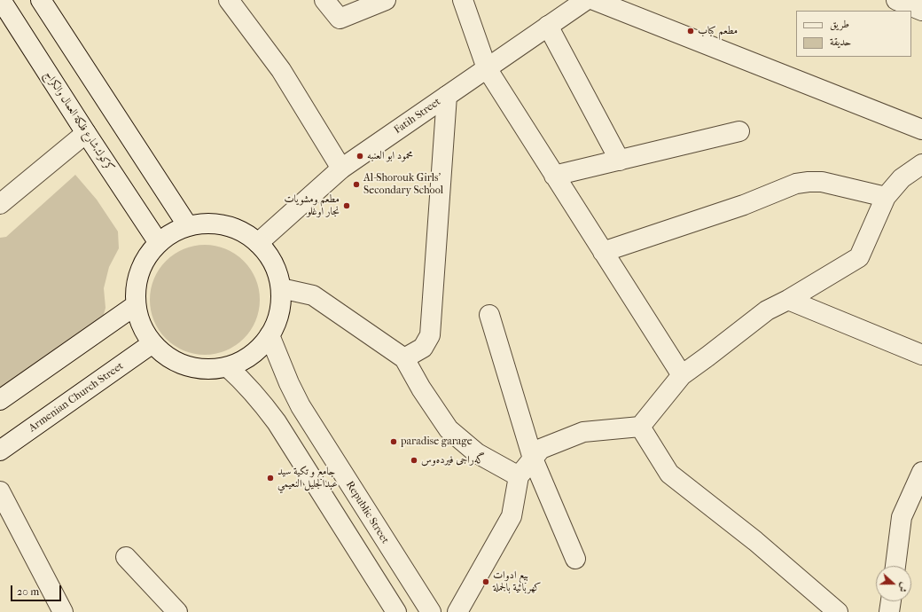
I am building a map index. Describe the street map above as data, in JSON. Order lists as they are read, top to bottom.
{
  "streets": {
    "street": [
      "Fatih Street",
      "كركوك,شارع فلكة العمال والكراج",
      "Armenian Church Street",
      "Republic Street"
    ]
  },
  "places": [
    "مطعم كباب",
    "محمود ابو العنبه",
    "Al-Shorouk Girls' Secondary School",
    "مطعم ومشويات نجار اوغلو",
    "paradise garage",
    "گەراجی فیردەوس",
    "جامع و تكية سيد عبدالجليل النعيمي",
    "بيع ادوات كهربائية بالجملة"
  ],
  "legend": ["طريق", "حديقة"],
  "scale_bar": "20 m",
  "north": "right"
}
